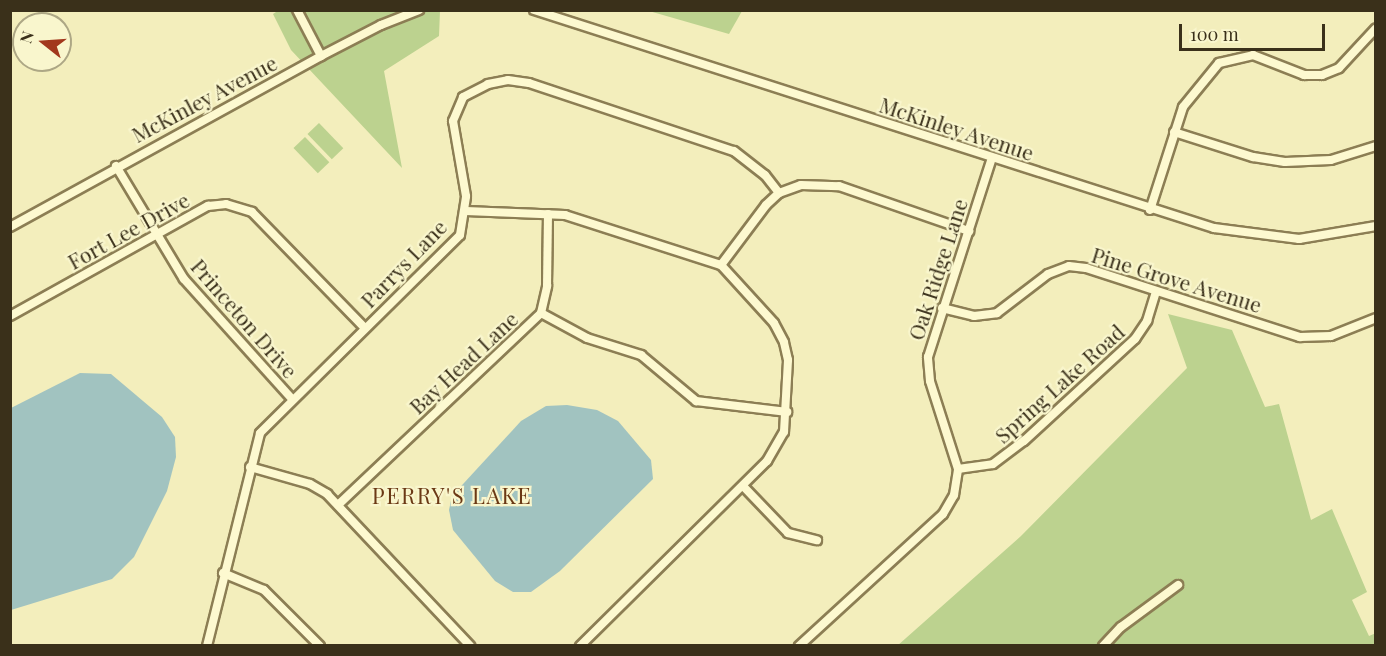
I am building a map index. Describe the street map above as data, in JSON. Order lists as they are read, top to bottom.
{
  "streets": {
    "street": [
      "McKinley Avenue",
      "Fort Lee Drive",
      "Parrys Lane",
      "Oak Ridge Lane",
      "Pine Grove Avenue",
      "Princeton Drive",
      "Bay Head Lane",
      "Spring Lake Road"
    ]
  },
  "crossings": [
    ["McKinley Avenue", "Oak Ridge Lane"],
    ["McKinley Avenue", "Princeton Drive"],
    ["Fort Lee Drive", "Parrys Lane"],
    ["Fort Lee Drive", "Princeton Drive"],
    ["Parrys Lane", "Princeton Drive"],
    ["Oak Ridge Lane", "Pine Grove Avenue"],
    ["Oak Ridge Lane", "Spring Lake Road"],
    ["Pine Grove Avenue", "Spring Lake Road"]
  ],
  "districts": ["PERRY'S LAKE"],
  "scale_bar": "100 m",
  "north": "left"
}
